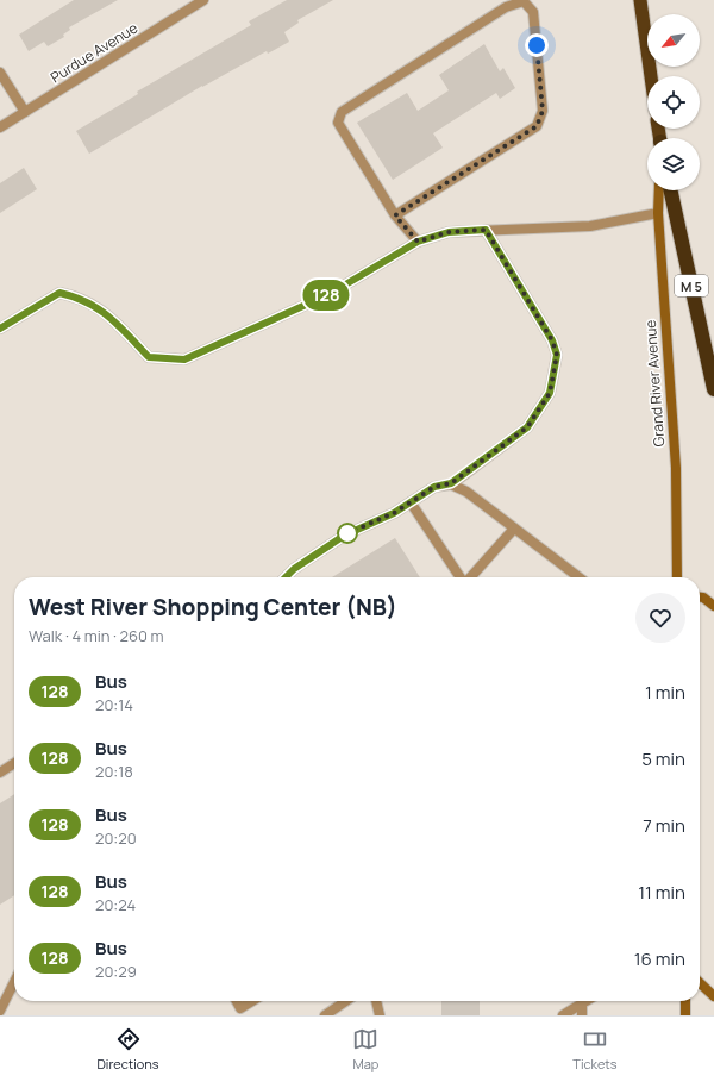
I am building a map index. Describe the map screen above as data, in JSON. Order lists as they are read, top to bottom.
{
  "streets": {
    "highway": ["M 5"],
    "main road": ["Grand River Avenue"],
    "street": ["Purdue Avenue"]
  },
  "lines": ["bus line 128"],
  "north": "bottom left",
  "page": {
    "on_map": "128",
    "heading": ["West River Shopping Center (NB)", "Walk · 4 min · 260 m"],
    "list": [
      {
        "mark": "128",
        "name": "Bus",
        "note": "20:14",
        "value": "1 min"
      },
      {
        "mark": "128",
        "name": "Bus",
        "note": "20:18",
        "value": "5 min"
      },
      {
        "mark": "128",
        "name": "Bus",
        "note": "20:20",
        "value": "7 min"
      },
      {
        "mark": "128",
        "name": "Bus",
        "note": "20:24",
        "value": "11 min"
      },
      {
        "mark": "128",
        "name": "Bus",
        "note": "20:29",
        "value": "16 min"
      }
    ],
    "tabs": ["Directions", "Map", "Tickets"]
  }
}
